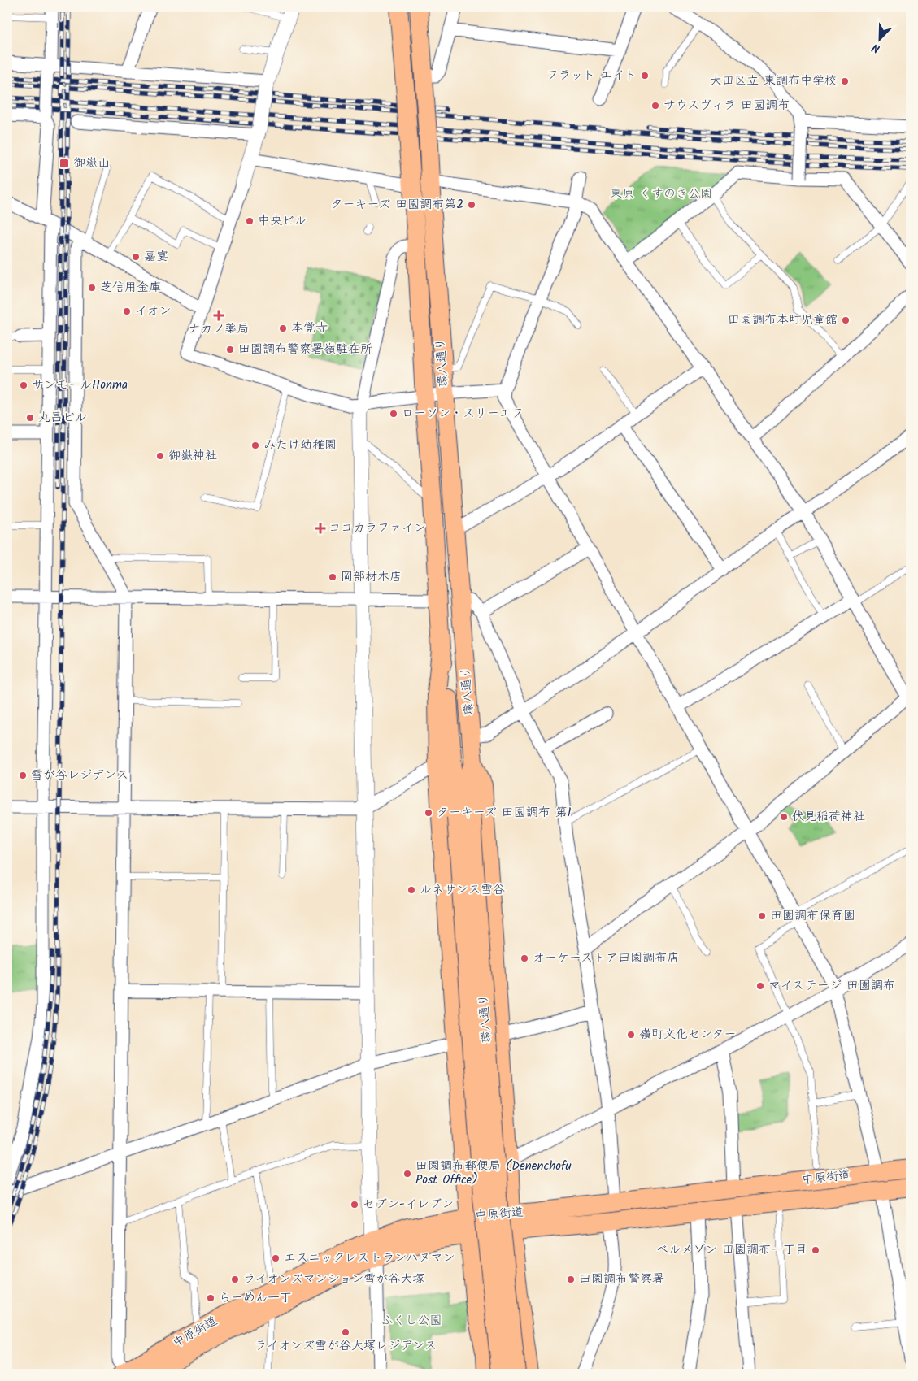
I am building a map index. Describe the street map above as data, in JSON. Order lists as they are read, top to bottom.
{
  "streets": {
    "main road": ["環八通り", "中原街道"]
  },
  "parks": ["東原 くすのき公園", "ふくし公園"],
  "places": {
    "other": [
      "フラット エイト",
      "大田区立 東調布中学校",
      "サウスヴィラ 田園調布",
      "ターキーズ 田園調布第2",
      "中央ビル",
      "嘉宴",
      "芝信用金庫",
      "イオン",
      "田園調布本町児童館",
      "本覚寺",
      "田園調布警察署嶺駐在所",
      "サンモールHonma",
      "ローソン・スリーエフ",
      "丸昌ビル",
      "みたけ幼稚園",
      "御嶽神社",
      "岡部材木店",
      "雪が谷レジデンス",
      "ターキーズ 田園調布 第1",
      "伏見稲荷神社",
      "ルネサンス雪谷",
      "田園調布保育園",
      "オーケーストア田園調布店",
      "マイステージ 田園調布",
      "嶺町文化センター",
      "田園調布郵便局 (Denenchofu Post Office)",
      "セブン-イレブン",
      "ベルメゾン 田園調布一丁目",
      "エスニックレストランハヌマン",
      "ライオンズマンション雪が谷大塚",
      "田園調布警察署",
      "らーめん一丁",
      "ライオンズ雪が谷大塚レジデンス"
    ],
    "transit": ["御嶽山"],
    "health": ["ナカノ薬局", "ココカラファイン"]
  },
  "north": "bottom left"
}
